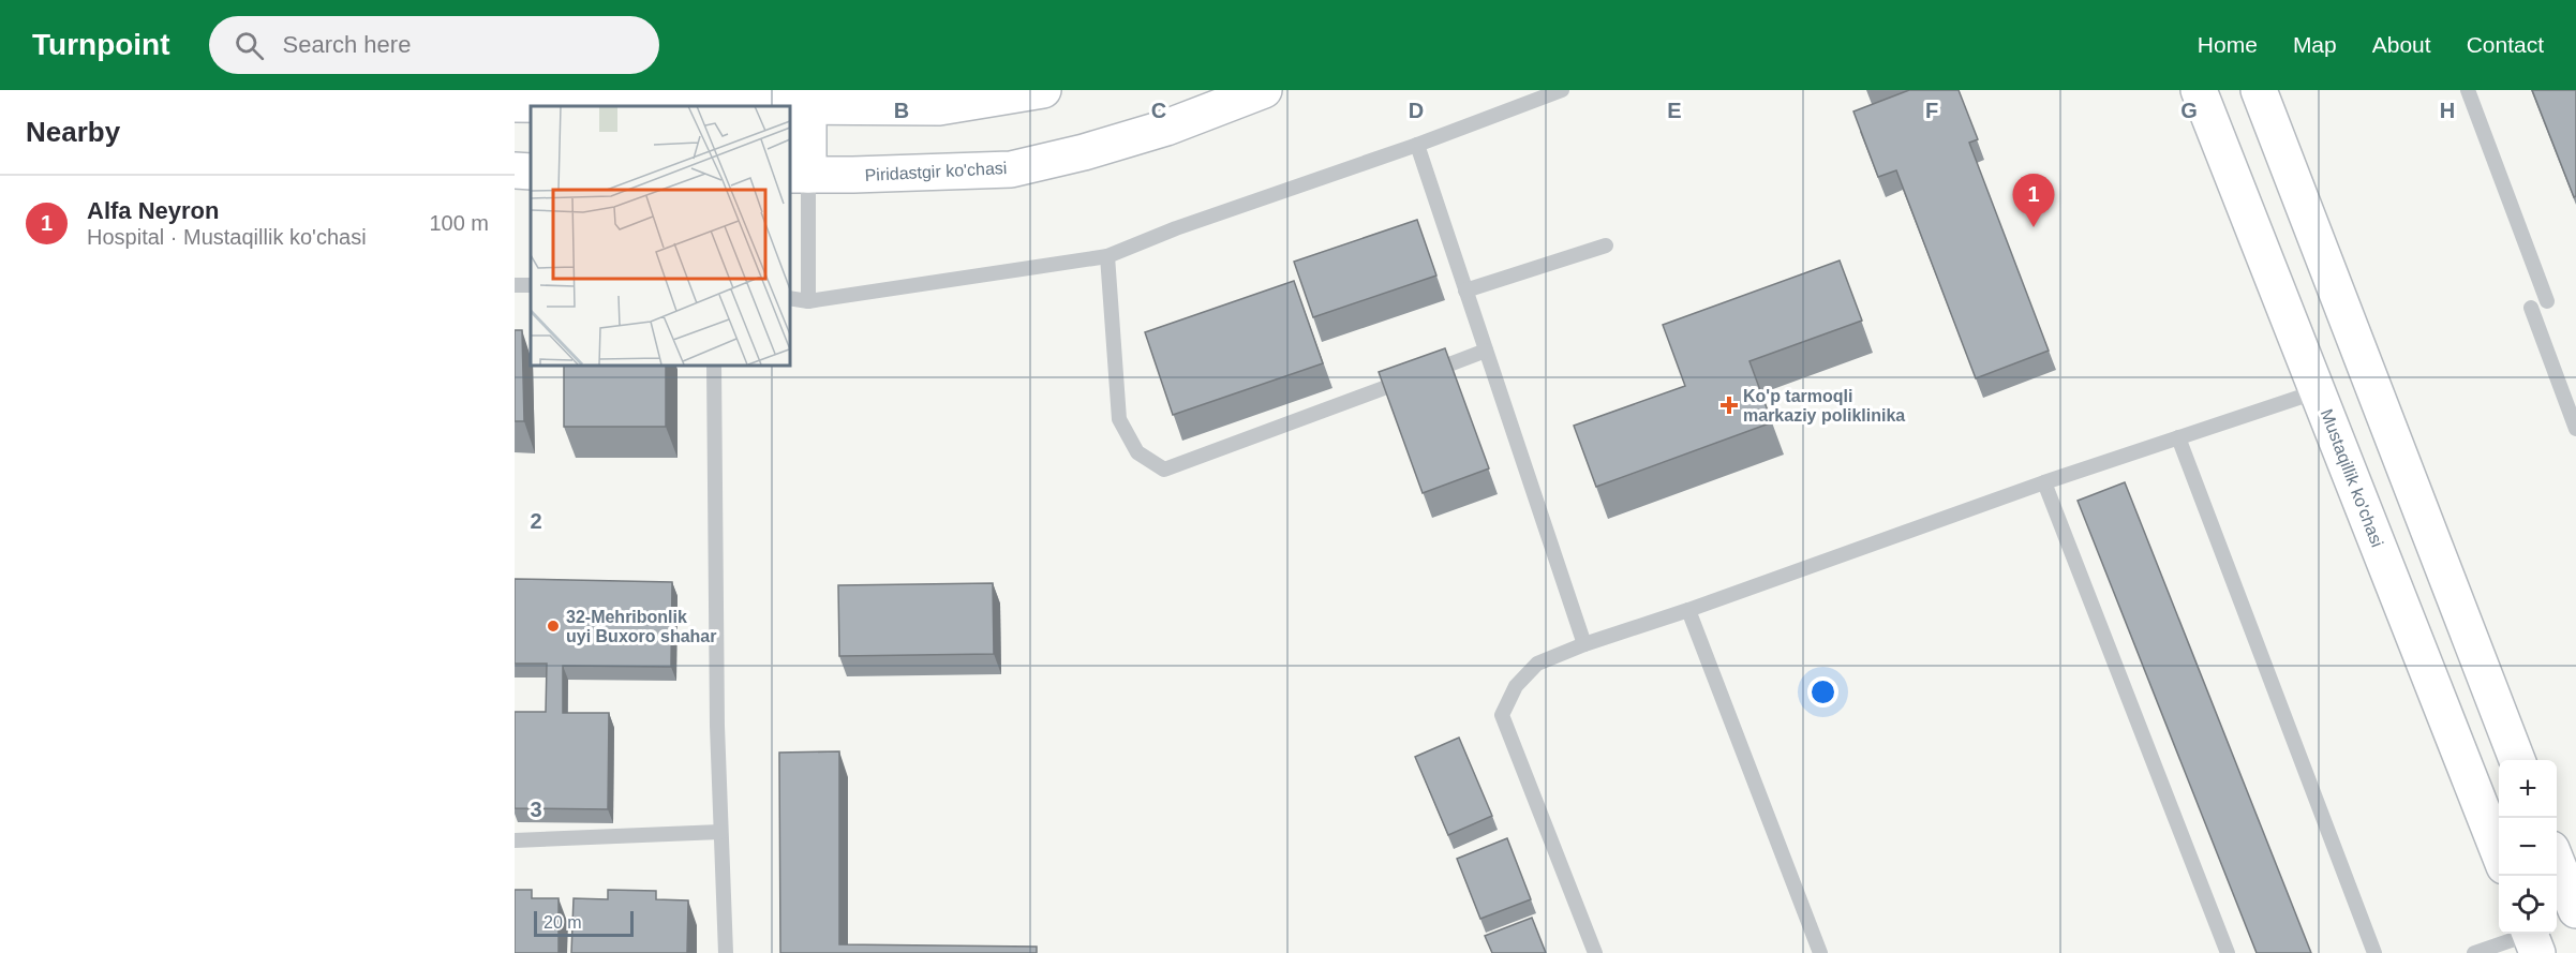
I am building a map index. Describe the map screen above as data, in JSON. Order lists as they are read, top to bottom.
{
  "streets": {
    "main road": ["Piridastgir ko'chasi", "Mustaqillik ko'chasi"]
  },
  "places": {
    "health": ["Ko'p tarmoqli markaziy poliklinika"],
    "other": ["32-Mehribonlik uyi Buxoro shahar"]
  },
  "scale_bar": "20 m",
  "page": {
    "header": "Turnpoint",
    "search": "Search here",
    "nav": [
      "Home",
      "Map",
      "About",
      "Contact"
    ],
    "heading": "Nearby",
    "list": [
      {
        "mark": "1",
        "name": "Alfa Neyron",
        "note": "Hospital · Mustaqillik ko'chasi",
        "value": "100 m"
      }
    ],
    "pins": "1",
    "map_buttons": ["+", "−"],
    "scale": "20 m"
  },
  "grid": {
    "columns": [
      "B",
      "C",
      "D",
      "E",
      "F",
      "G",
      "H"
    ],
    "rows": ["2", "3"]
  }
}
